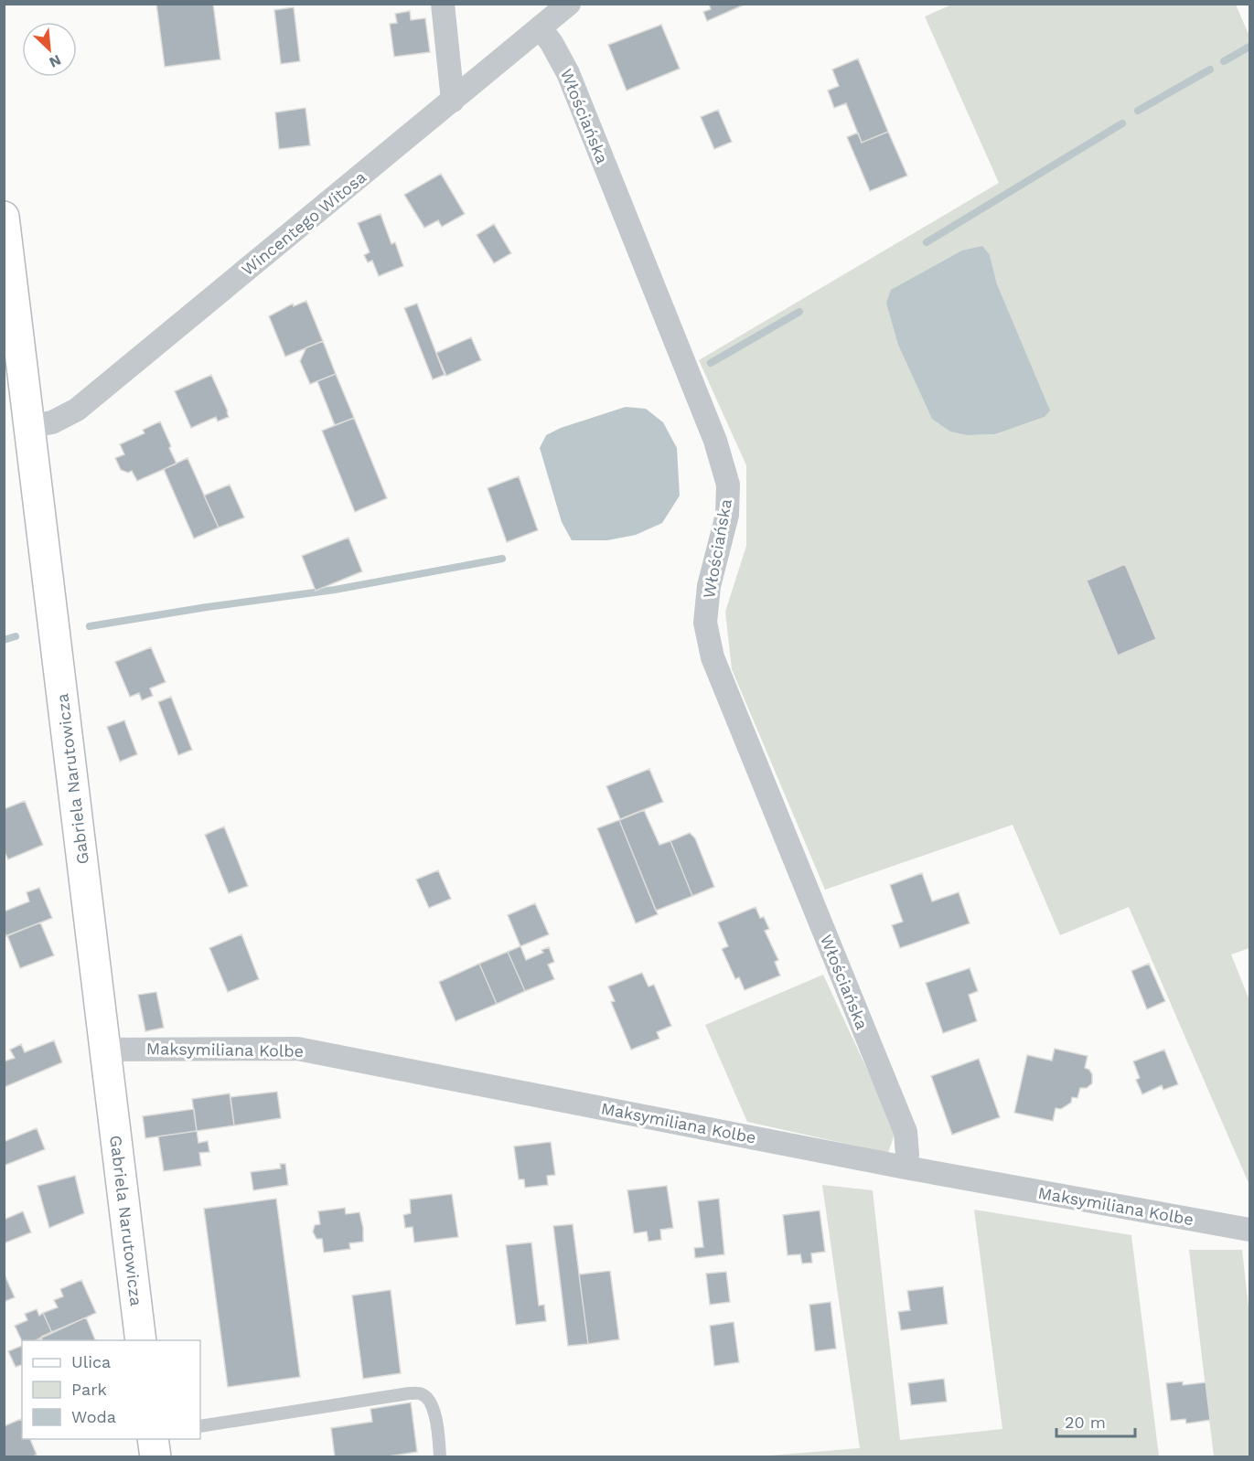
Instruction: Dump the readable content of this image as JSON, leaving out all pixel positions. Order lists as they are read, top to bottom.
{
  "streets": {
    "main road": ["Gabriela Narutowicza"],
    "street": ["Włościańska", "Wincentego Witosa", "Maksymiliana Kolbe"]
  },
  "crossings": [
    ["Włościańska", "Wincentego Witosa"],
    ["Włościańska", "Maksymiliana Kolbe"],
    ["Wincentego Witosa", "Gabriela Narutowicza"],
    ["Gabriela Narutowicza", "Maksymiliana Kolbe"]
  ],
  "legend": ["Ulica", "Park", "Woda"],
  "scale_bar": "20 m",
  "north": "bottom right"
}
